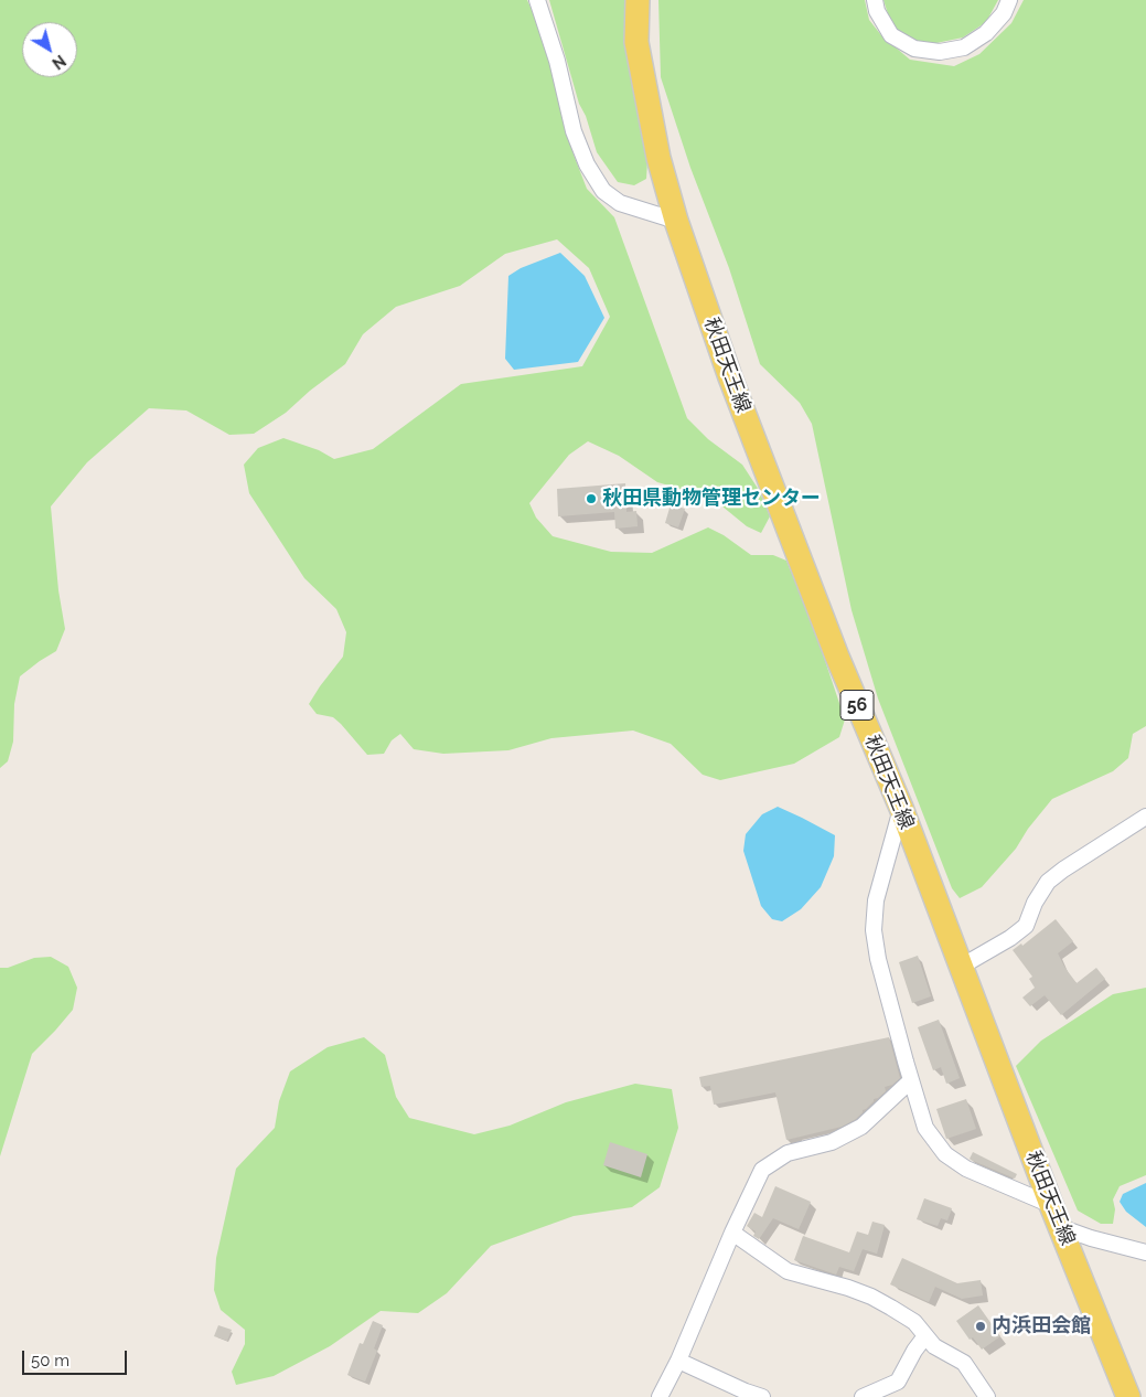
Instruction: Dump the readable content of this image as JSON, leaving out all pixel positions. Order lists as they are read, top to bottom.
{
  "streets": {
    "main road": ["秋田天王線", "56"]
  },
  "places": ["秋田県動物管理センター", "内浜田会館"],
  "scale_bar": "50 m",
  "north": "bottom right"
}
